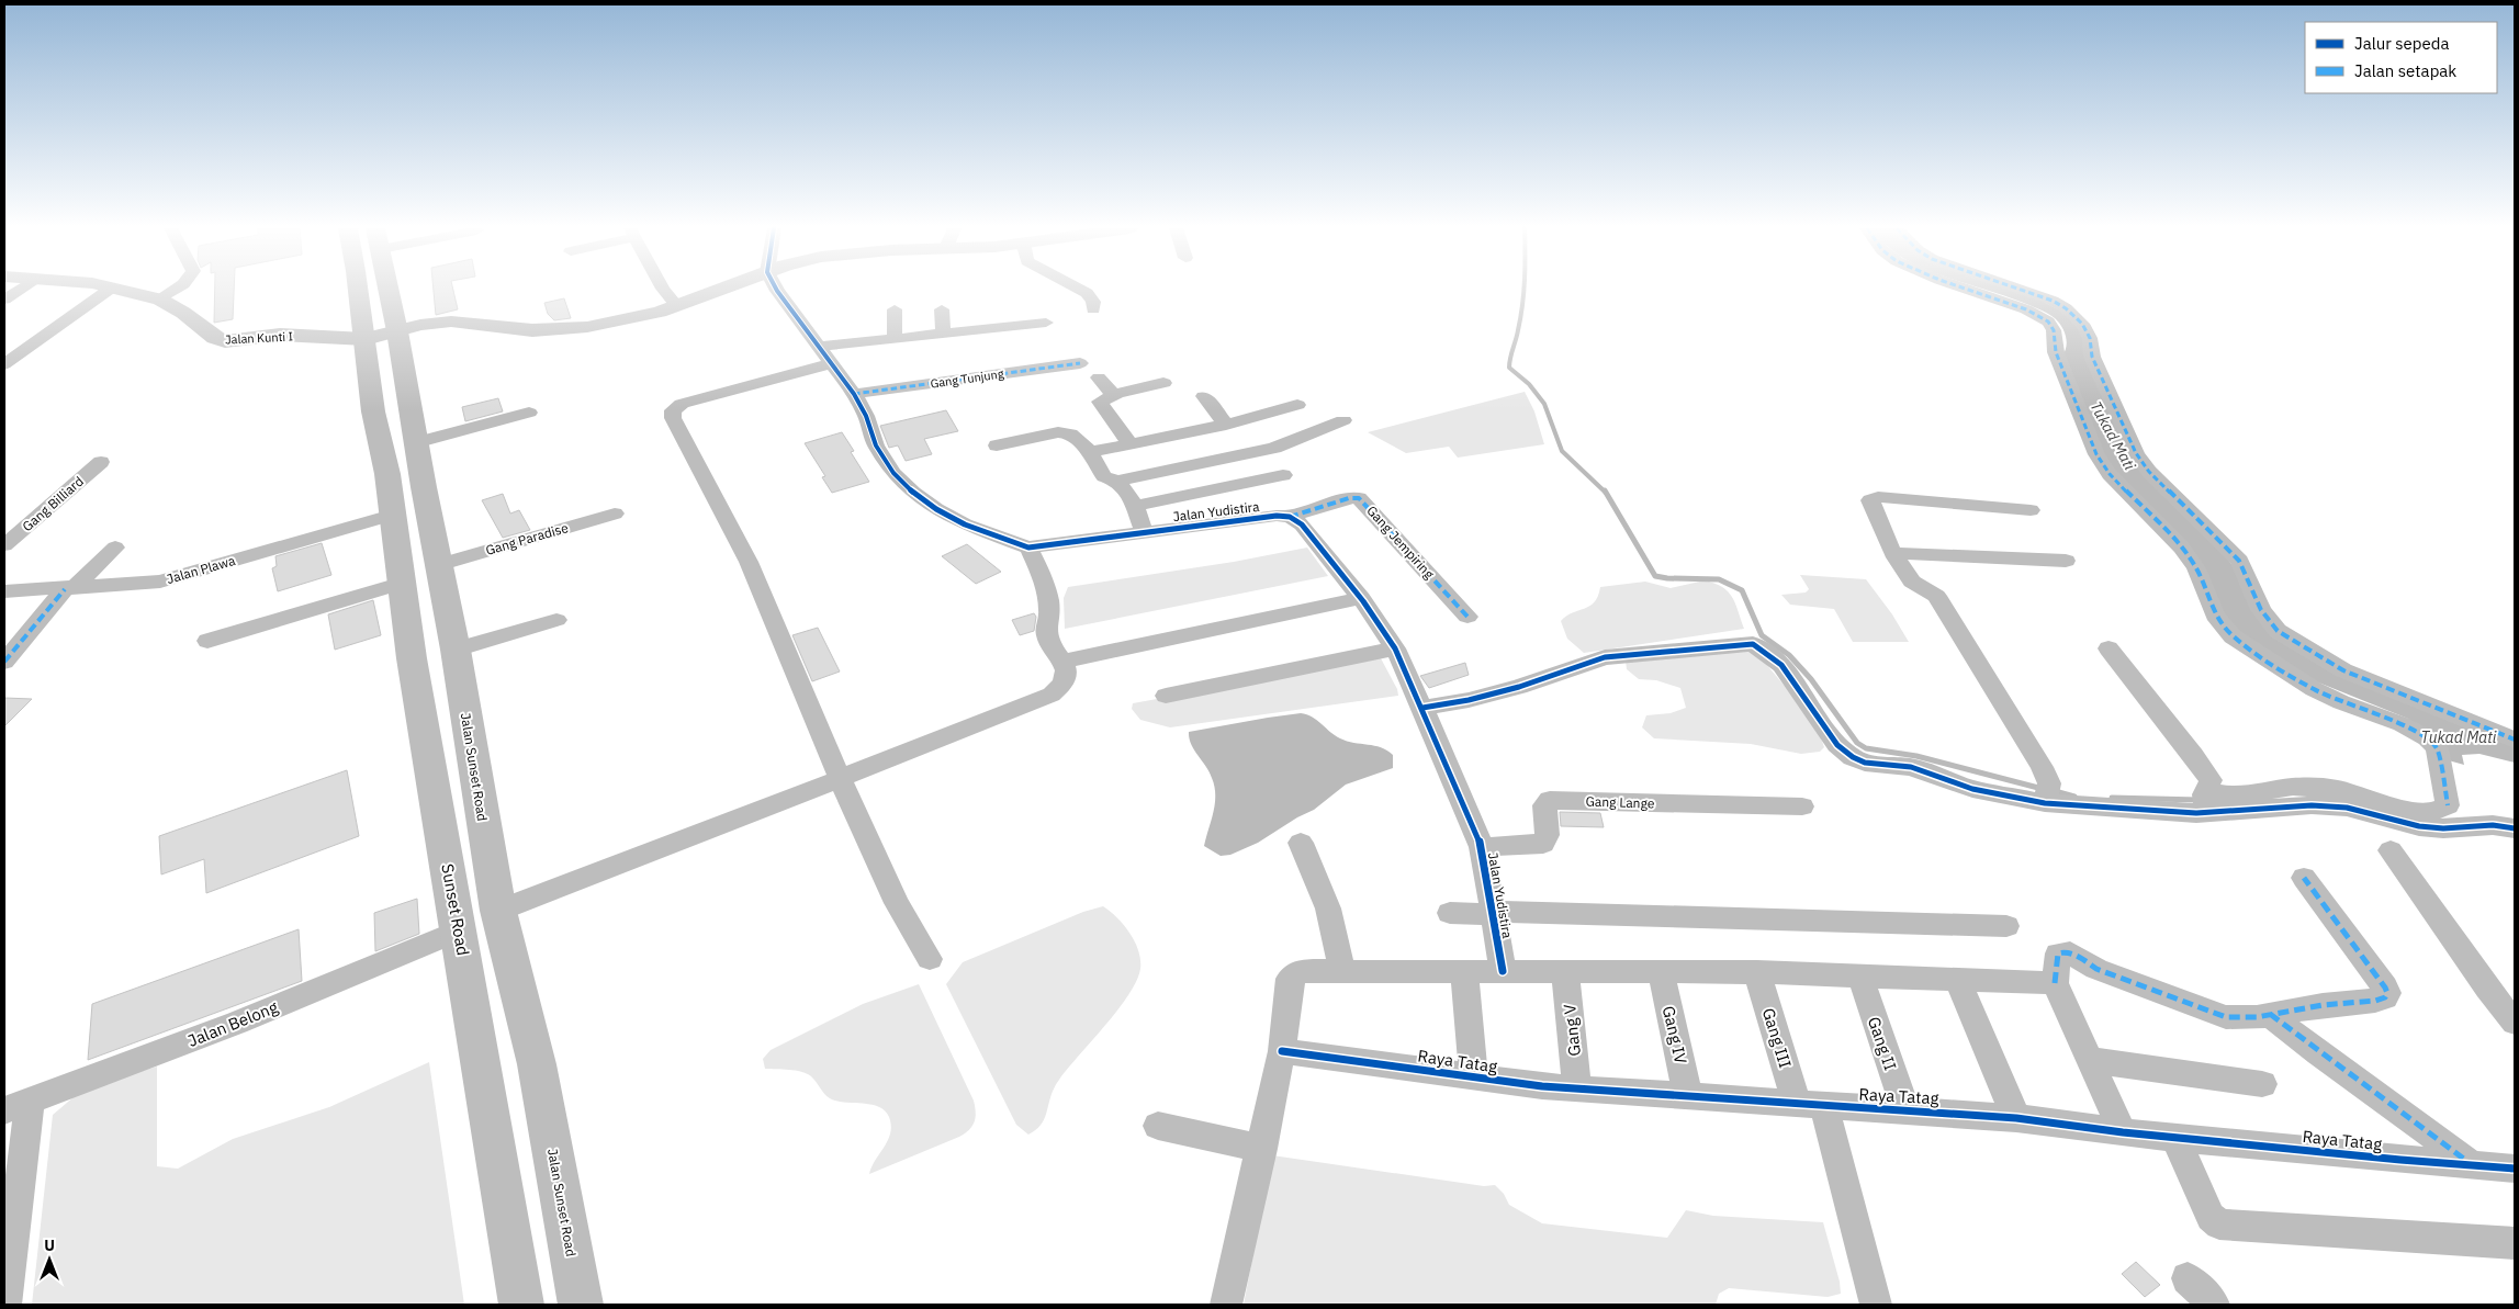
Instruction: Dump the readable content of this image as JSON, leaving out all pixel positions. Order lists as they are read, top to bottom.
{
  "streets": {
    "highway": ["Jalan Sunset Road", "Sunset Road"],
    "street": [
      "Jalan Kunti I",
      "Gang Tunjung",
      "Gang Billiard",
      "Jalan Yudistira",
      "Gang Paradise",
      "Gang Jempiring",
      "Jalan Plawa",
      "Gang Lange",
      "Jalan Belong",
      "Gang V",
      "Gang IV",
      "Gang III",
      "Gang II",
      "Raya Tatag"
    ]
  },
  "crossings": [
    ["Jalan Kunti I", "Jalan Sunset Road"],
    ["Gang Tunjung", "Jalan Yudistira"],
    ["Jalan Yudistira", "Gang Jempiring"],
    ["Jalan Yudistira", "Gang Lange"],
    ["Gang Paradise", "Jalan Sunset Road"],
    ["Jalan Plawa", "Sunset Road"],
    ["Sunset Road", "Jalan Belong"],
    ["Gang V", "Raya Tatag"],
    ["Gang IV", "Raya Tatag"],
    ["Gang III", "Raya Tatag"],
    ["Gang II", "Raya Tatag"]
  ],
  "water": ["Tukad Mati"],
  "legend": ["Jalur sepeda", "Jalan setapak"],
  "north": "top"
}
